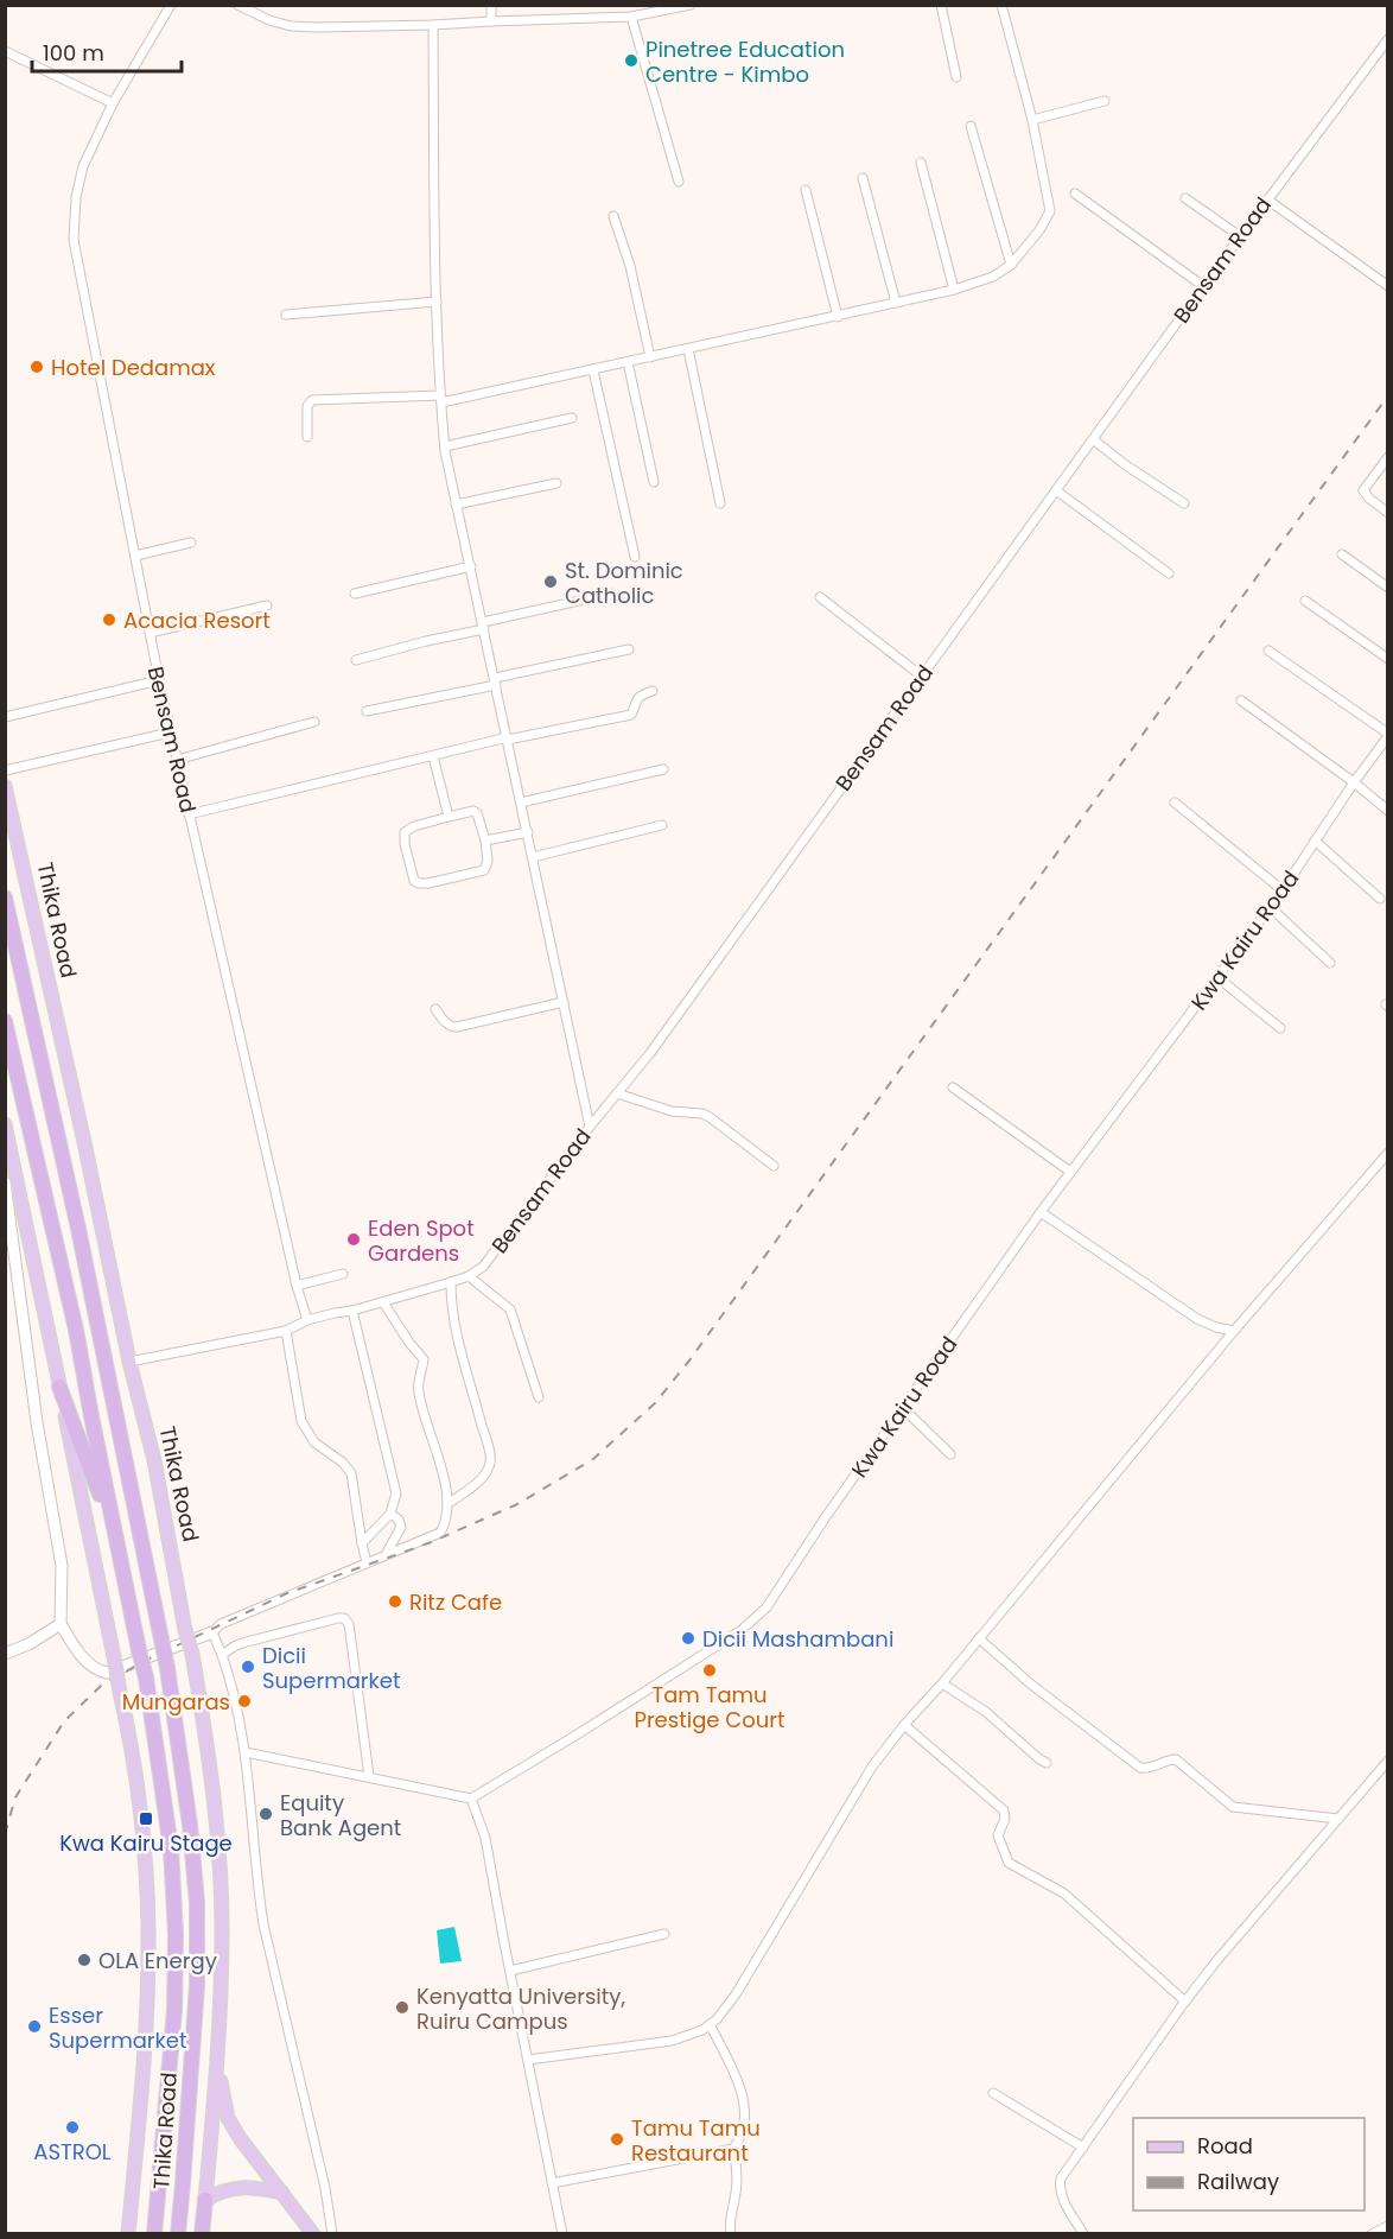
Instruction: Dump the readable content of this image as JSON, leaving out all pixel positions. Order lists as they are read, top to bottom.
{
  "streets": {
    "highway": ["Thika Road"],
    "street": ["Bensam Road", "Kwa Kairu Road"]
  },
  "places": {
    "other": [
      "Pinetree Education Centre - Kimbo",
      "Hotel Dedamax",
      "St. Dominic Catholic",
      "Acacia Resort",
      "Eden Spot Gardens",
      "Ritz Cafe",
      "Dicii Mashambani",
      "Dicii Supermarket",
      "Tam Tamu Prestige Court",
      "Mungaras",
      "Equity Bank Agent",
      "OLA Energy",
      "Kenyatta University, Ruiru Campus",
      "Esser Supermarket",
      "ASTROL",
      "Tamu Tamu Restaurant"
    ],
    "transit": ["Kwa Kairu Stage"]
  },
  "legend": ["Road", "Railway"],
  "scale_bar": "100 m"
}
